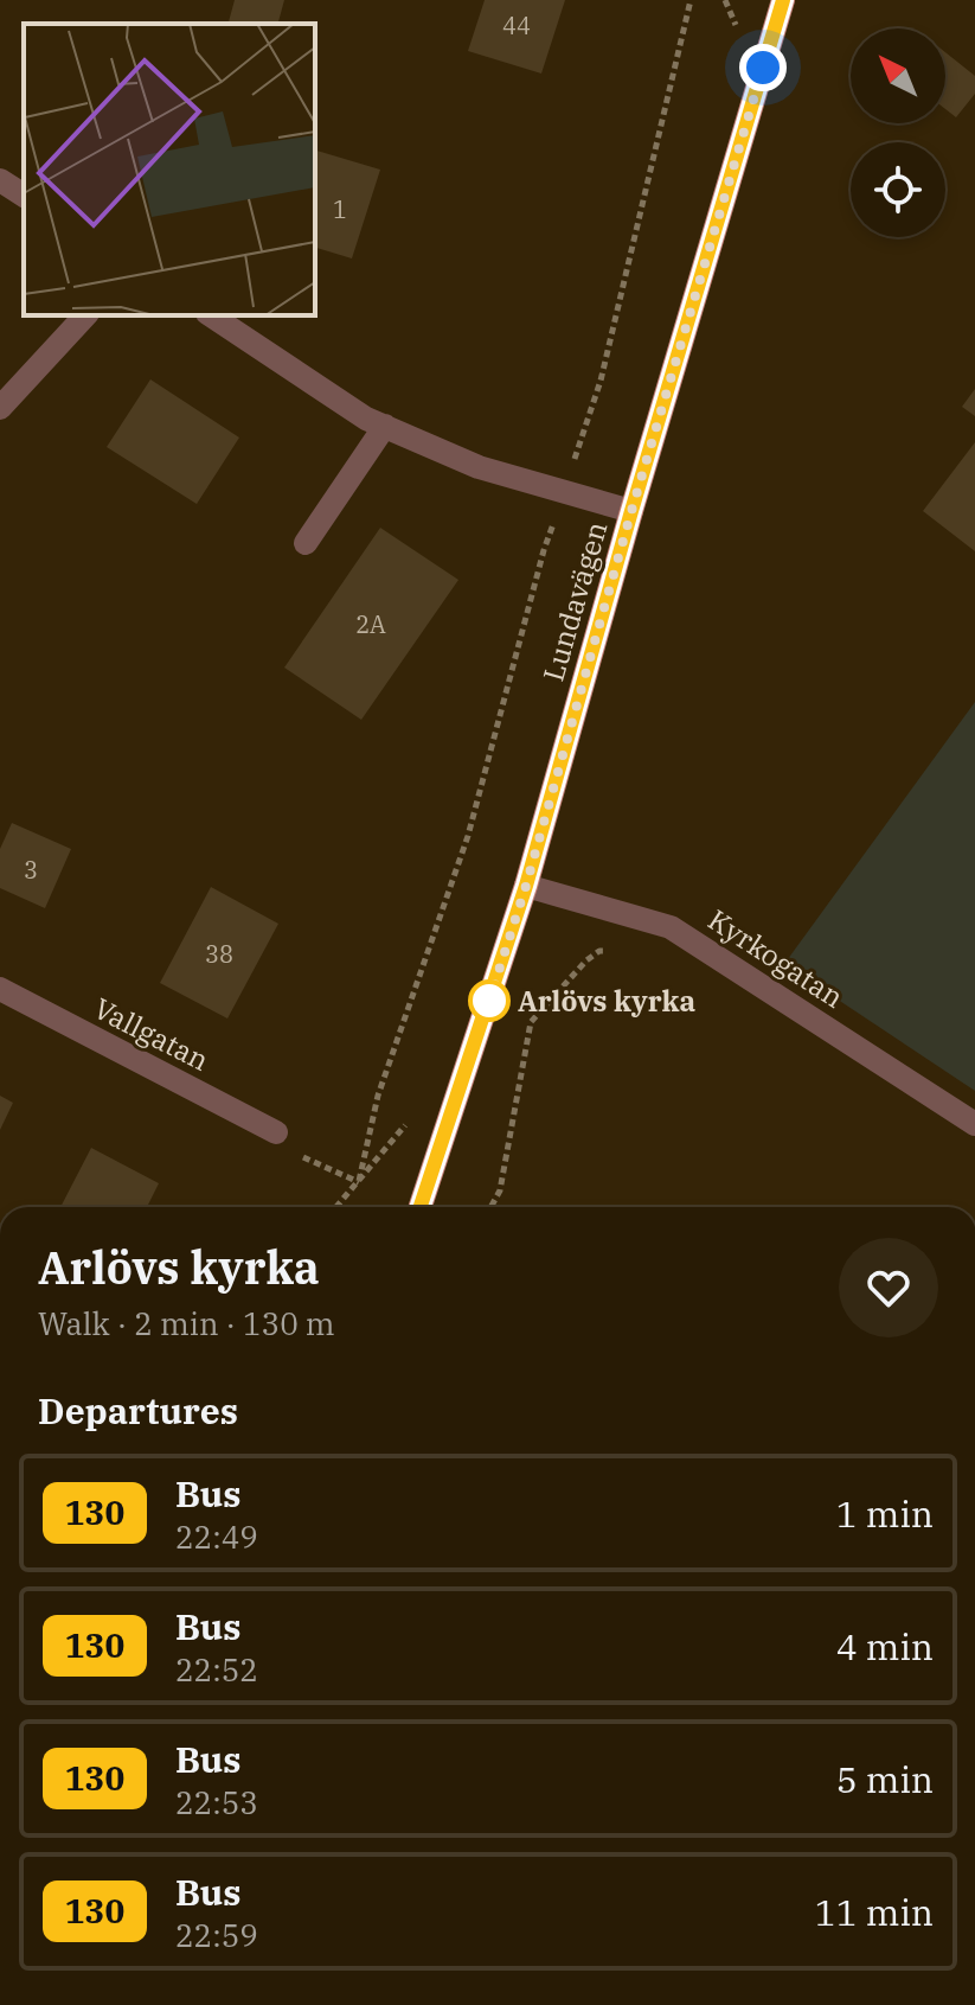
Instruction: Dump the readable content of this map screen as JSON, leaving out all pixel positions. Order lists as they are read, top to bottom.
{
  "streets": {
    "main road": ["Lundavägen"],
    "street": ["Kyrkogatan", "Vallgatan"]
  },
  "crossings": [
    ["Lundavägen", "Kyrkogatan"]
  ],
  "places": ["Arlövs kyrka"],
  "lines": ["bus line 130"],
  "house_numbers": [
    "44",
    "1",
    "2A",
    "3",
    "38"
  ],
  "north": "top left",
  "page": {
    "heading": [
      ["Arlövs kyrka", "Walk · 2 min · 130 m"],
      "Departures"
    ],
    "list": [
      {
        "mark": "130",
        "name": "Bus",
        "note": "22:49",
        "value": "1 min"
      },
      {
        "mark": "130",
        "name": "Bus",
        "note": "22:52",
        "value": "4 min"
      },
      {
        "mark": "130",
        "name": "Bus",
        "note": "22:53",
        "value": "5 min"
      },
      {
        "mark": "130",
        "name": "Bus",
        "note": "22:59",
        "value": "11 min"
      }
    ]
  }
}
